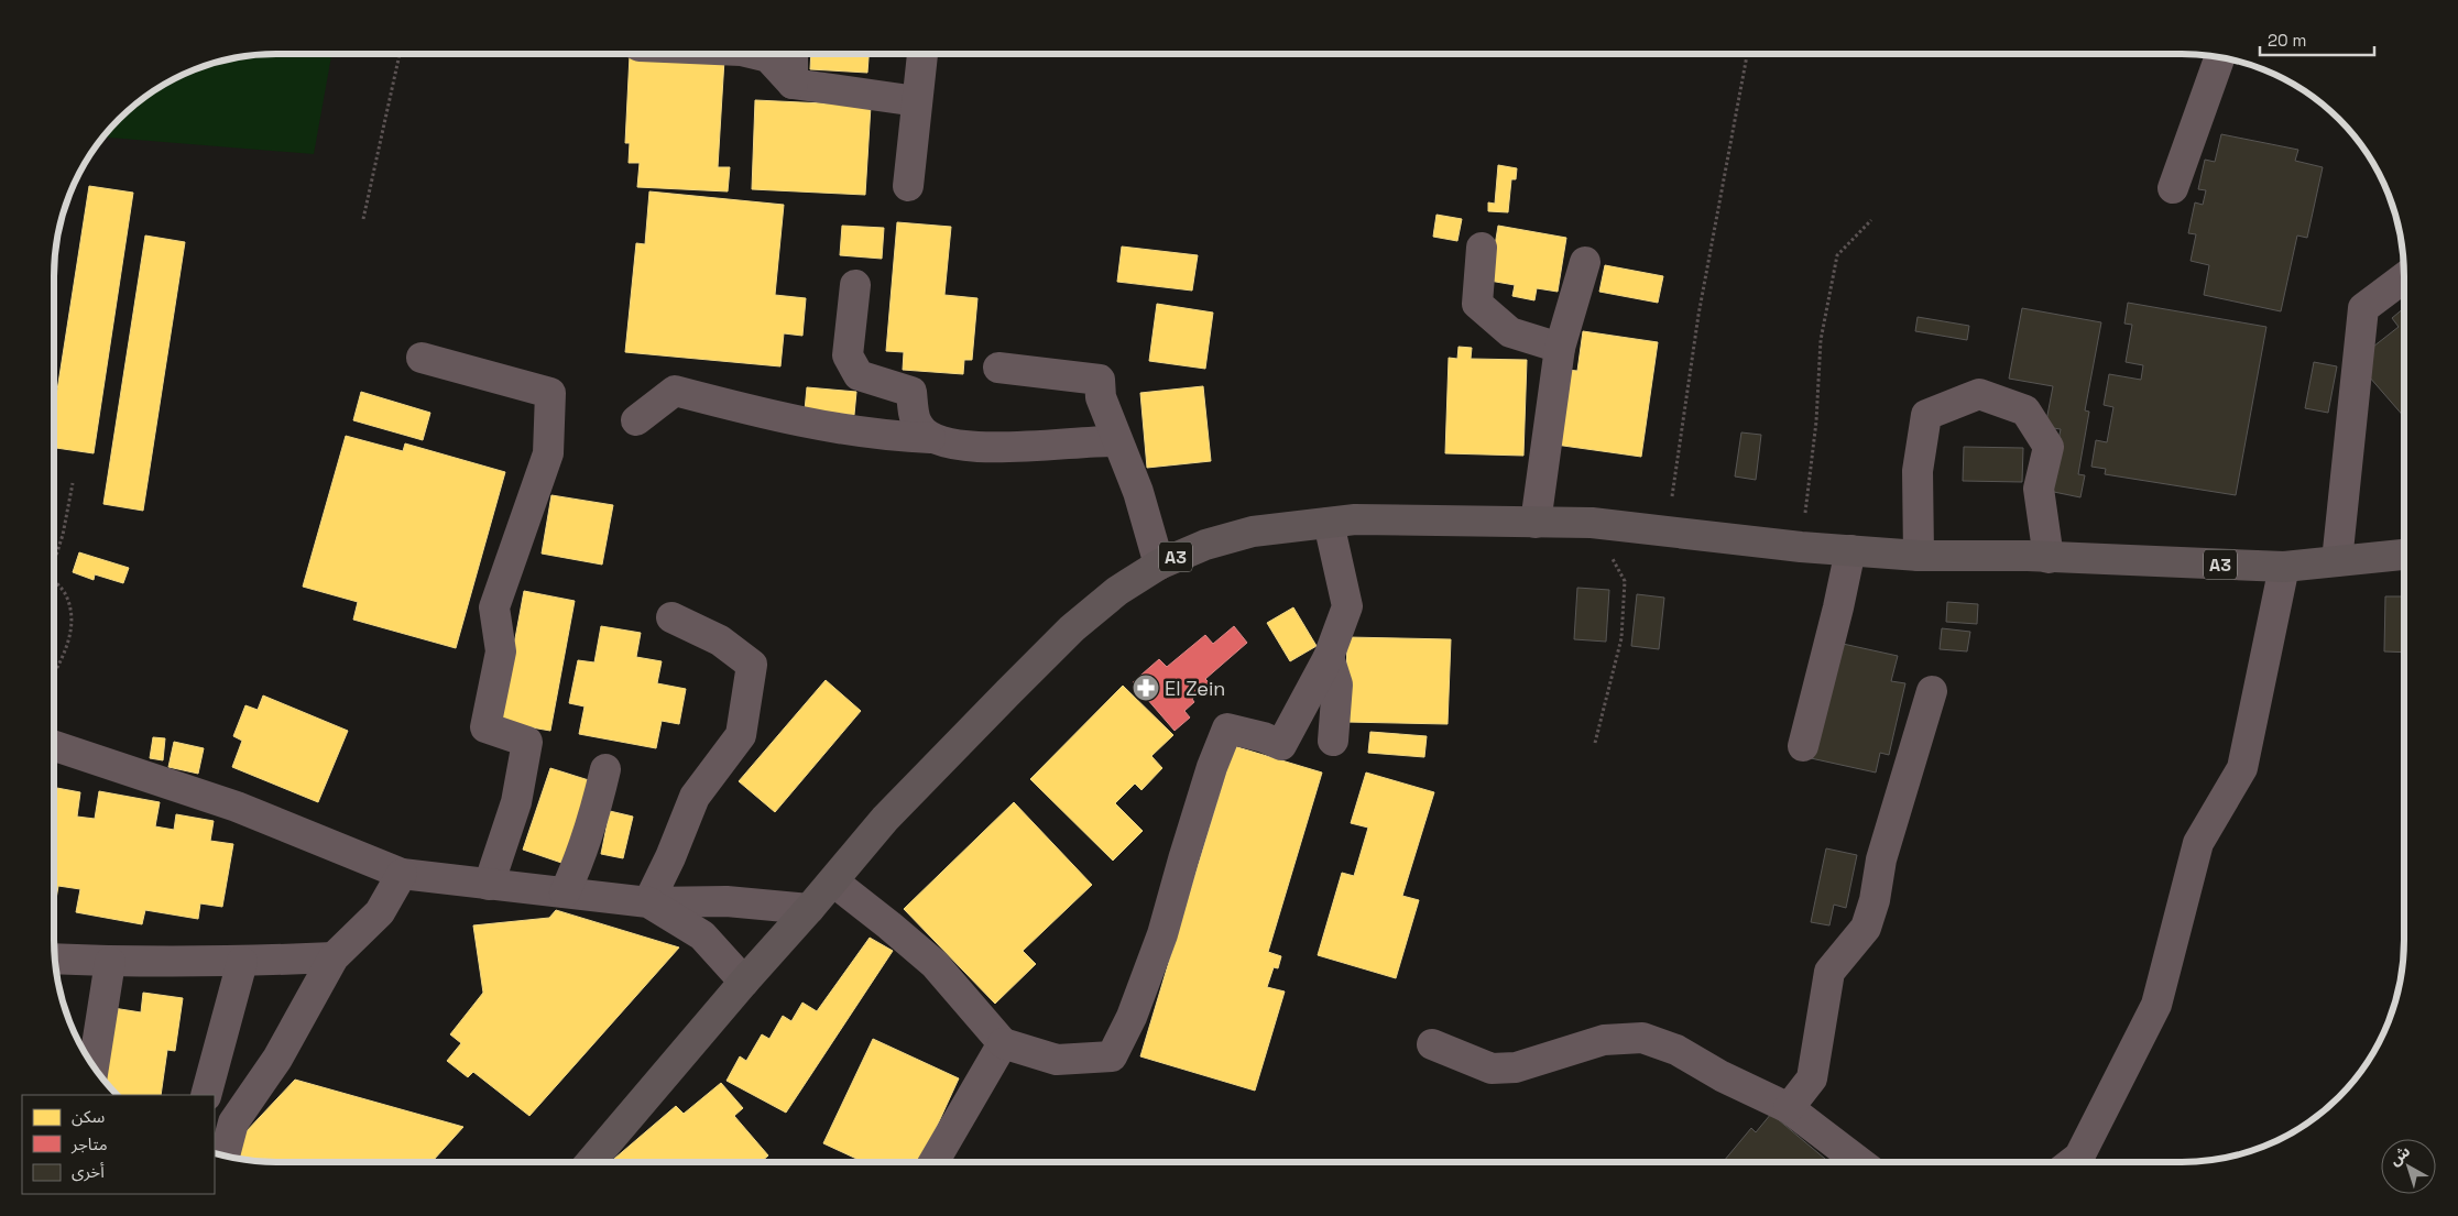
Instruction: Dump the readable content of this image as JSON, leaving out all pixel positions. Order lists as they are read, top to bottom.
{
  "streets": {
    "highway": ["A3"]
  },
  "places": {
    "pharmacy": ["El Zein"]
  },
  "legend": ["سكن", "متاجر", "أخرى"],
  "scale_bar": "20 m",
  "north": "top left"
}
